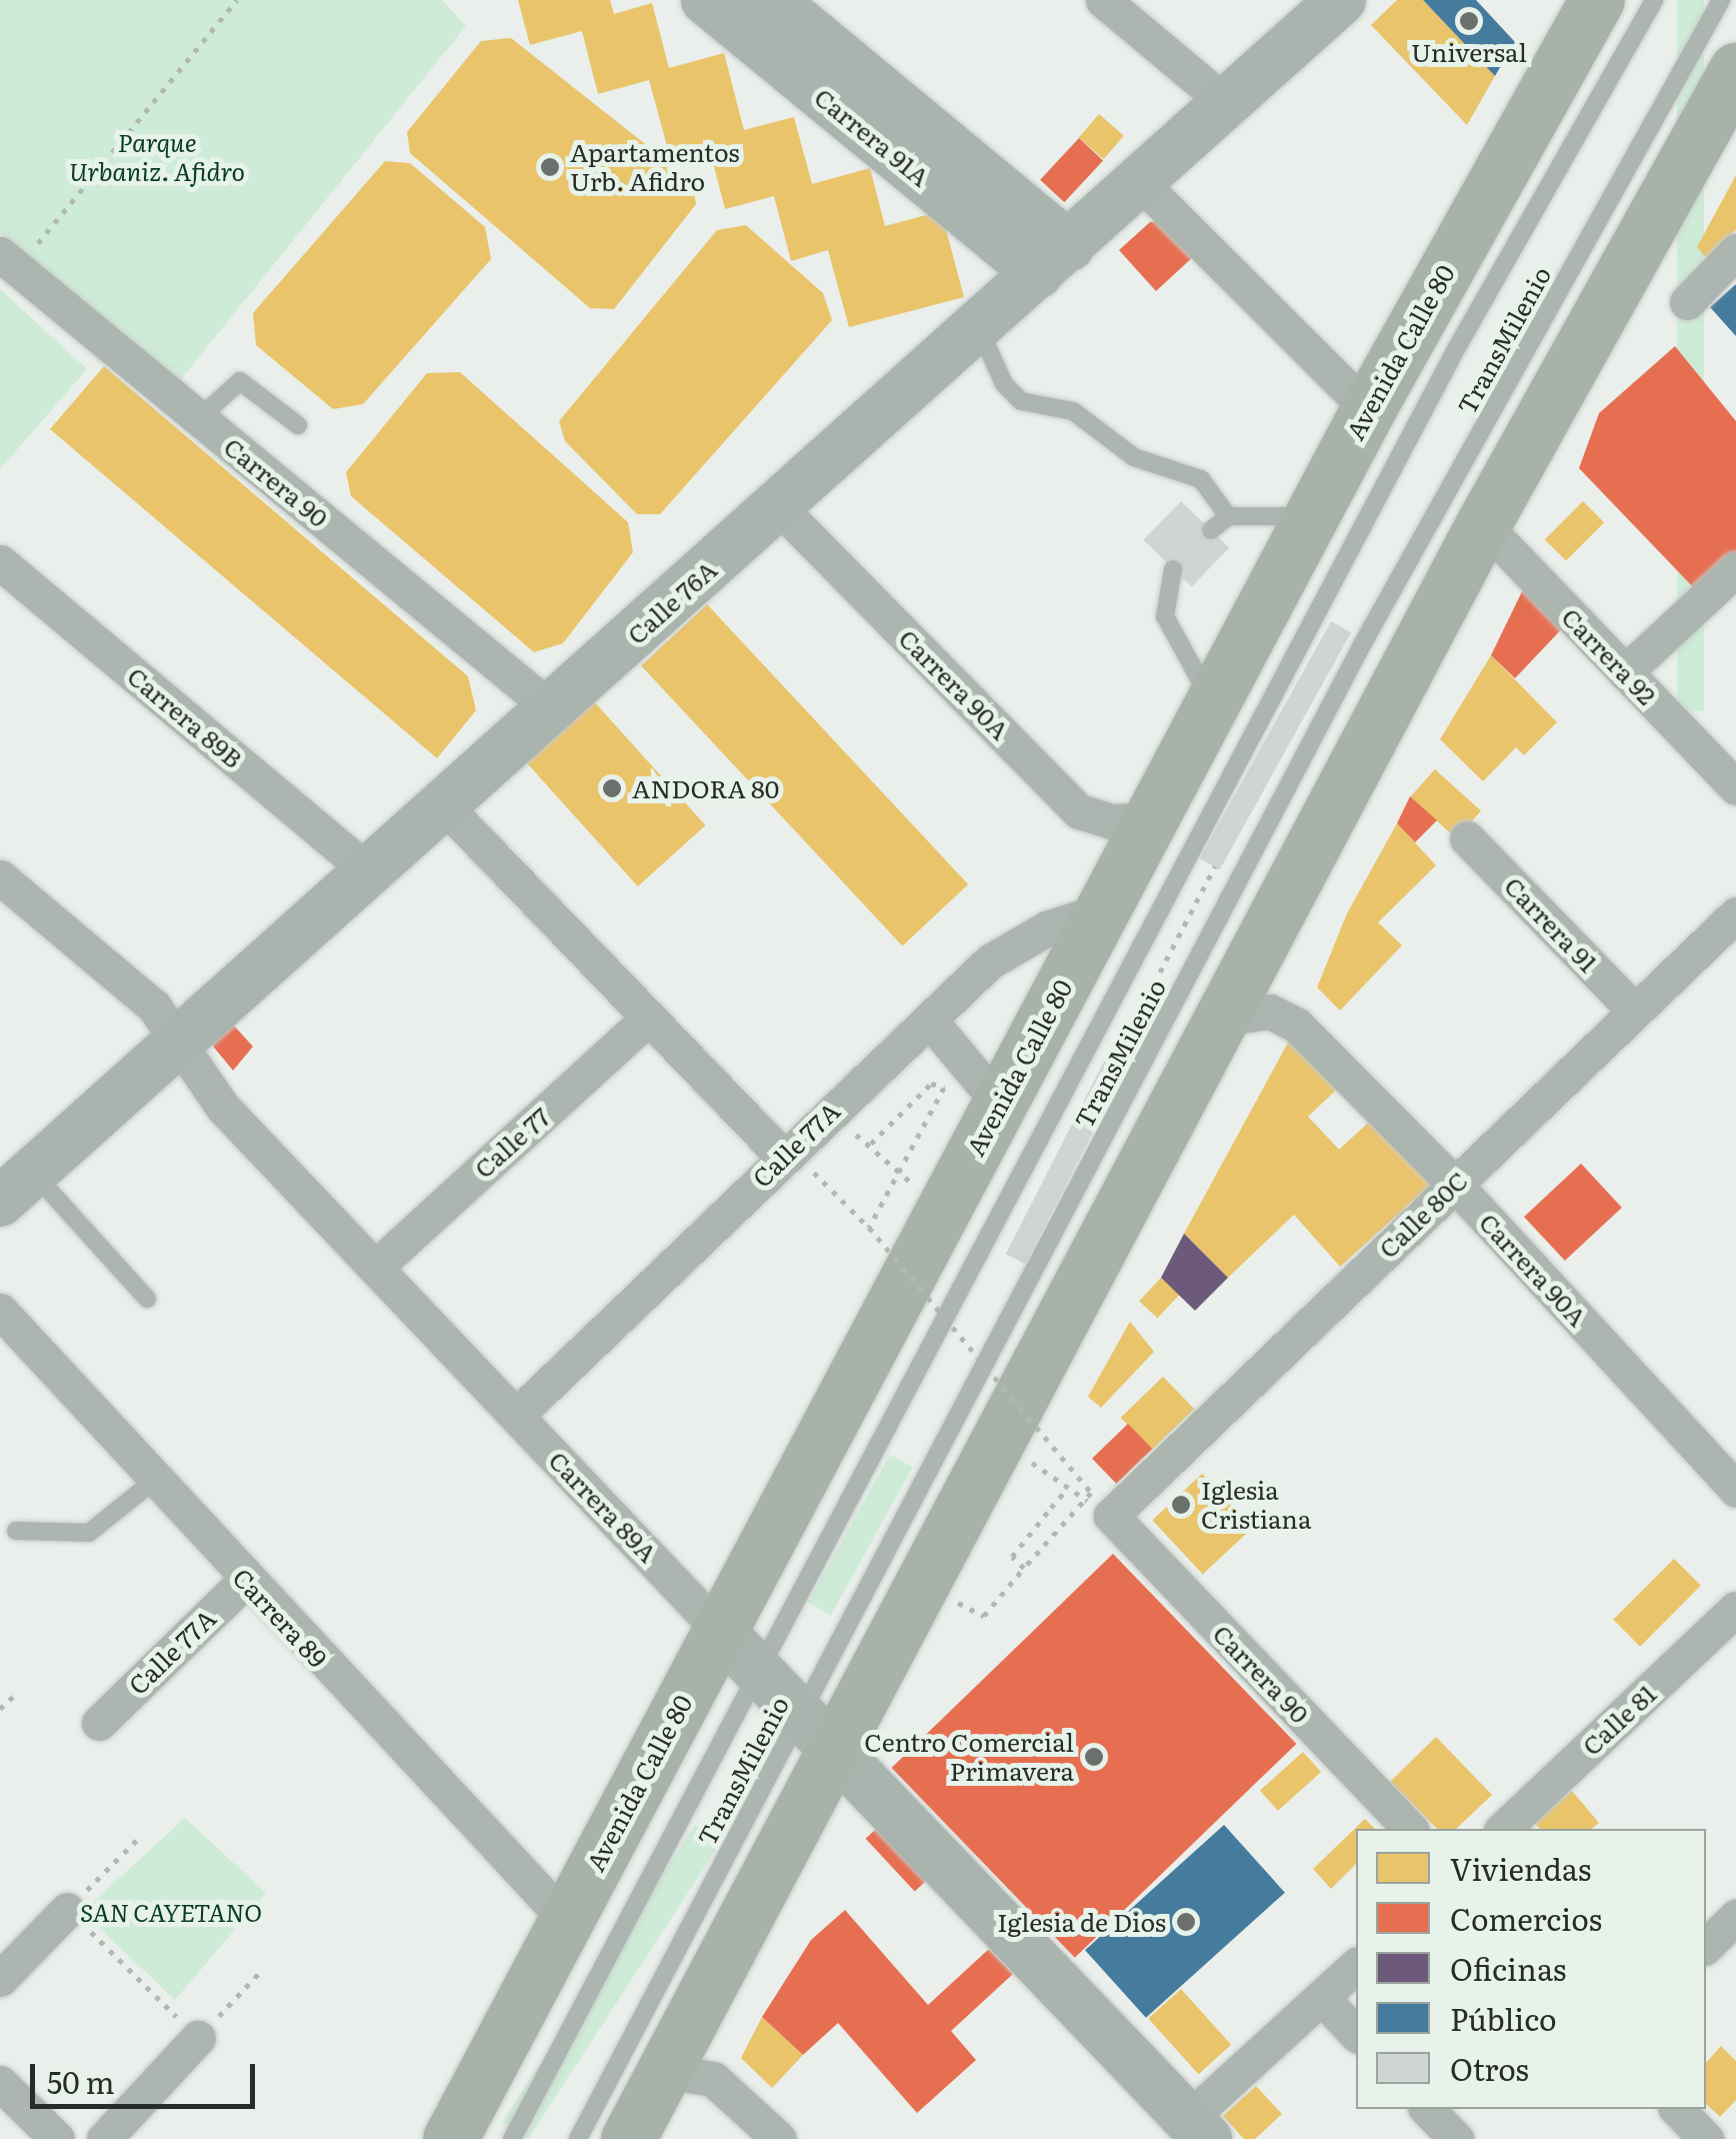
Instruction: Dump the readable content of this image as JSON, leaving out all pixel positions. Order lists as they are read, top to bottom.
{
  "streets": {
    "highway": ["Avenida Calle 80"],
    "street": [
      "Carrera 91A",
      "Carrera 90",
      "Calle 76A",
      "Carrera 92",
      "Carrera 90A",
      "Carrera 89B",
      "Carrera 91",
      "Calle 77",
      "Calle 77A",
      "Calle 80C",
      "Carrera 89A",
      "Carrera 89",
      "Calle 81"
    ],
    "lane": ["TransMilenio"]
  },
  "crossings": [
    ["Carrera 91A", "Calle 76A"],
    ["TransMilenio", "Carrera 89A"],
    ["Avenida Calle 80", "Carrera 90A"],
    ["Avenida Calle 80", "Calle 77A"],
    ["Avenida Calle 80", "Carrera 89A"],
    ["Avenida Calle 80", "Carrera 89"],
    ["Carrera 90", "Calle 76A"],
    ["Carrera 90", "Calle 80C"],
    ["Calle 76A", "Carrera 90A"],
    ["Calle 76A", "Carrera 89B"],
    ["Calle 76A", "Carrera 89A"],
    ["Carrera 90A", "Calle 80C"],
    ["Carrera 91", "Calle 80C"],
    ["Calle 77", "Carrera 89A"],
    ["Calle 77A", "Carrera 89A"],
    ["Calle 77A", "Carrera 89"]
  ],
  "parks": ["Parque Urbaniz. Afidro", "SAN CAYETANO"],
  "places": [
    "Universal",
    "Apartamentos Urb. Afidro",
    "ANDORA 80",
    "Iglesia Cristiana",
    "Centro Comercial Primavera",
    "Iglesia de Dios"
  ],
  "legend": [
    "Viviendas",
    "Comercios",
    "Oficinas",
    "Público",
    "Otros"
  ],
  "scale_bar": "50 m"
}
